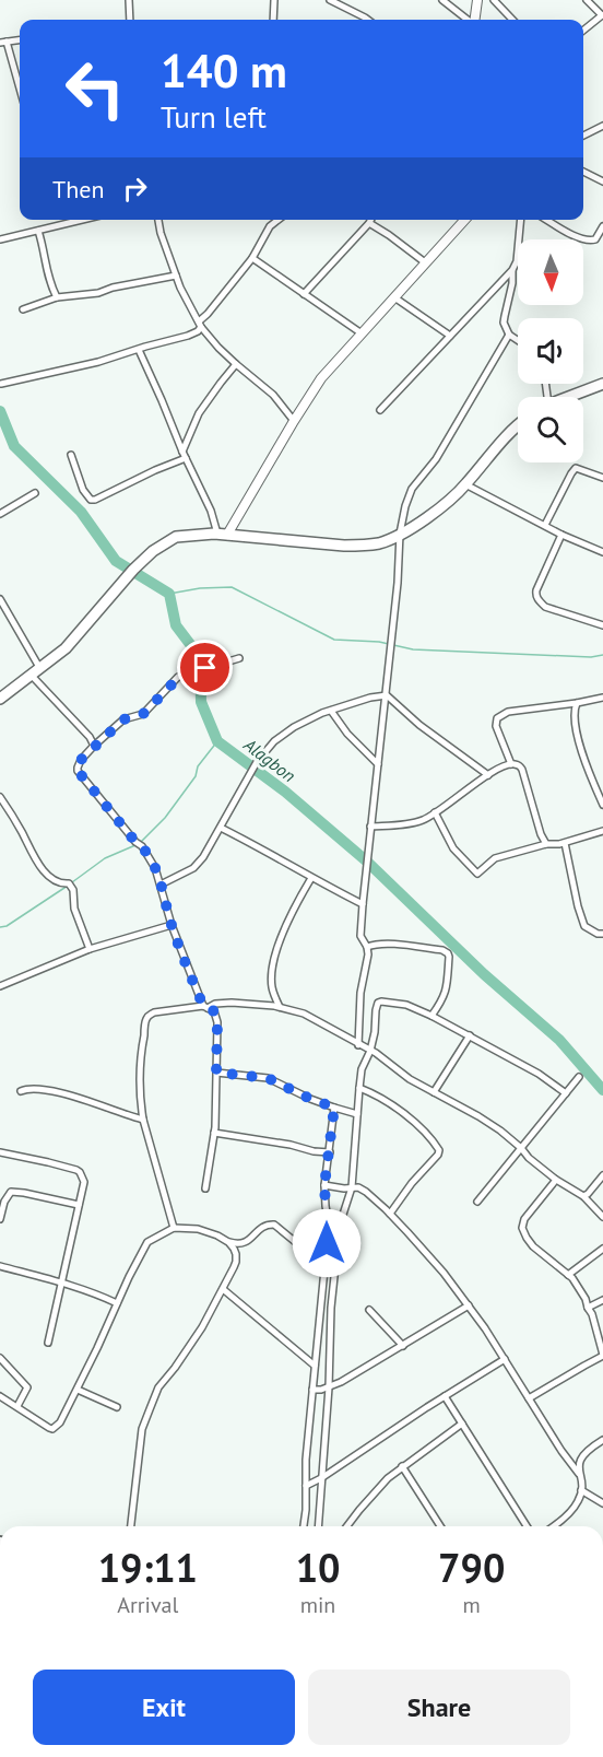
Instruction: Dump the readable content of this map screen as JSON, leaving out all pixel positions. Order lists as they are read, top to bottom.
{
  "water": ["Alagbon"],
  "north": "bottom",
  "page": {
    "turn": ["140 m", "Turn left"],
    "then": "Then",
    "eta": [
      "19:11",
      "Arrival",
      "10",
      "min",
      "790",
      "m"
    ],
    "buttons": ["Exit", "Share"]
  }
}
